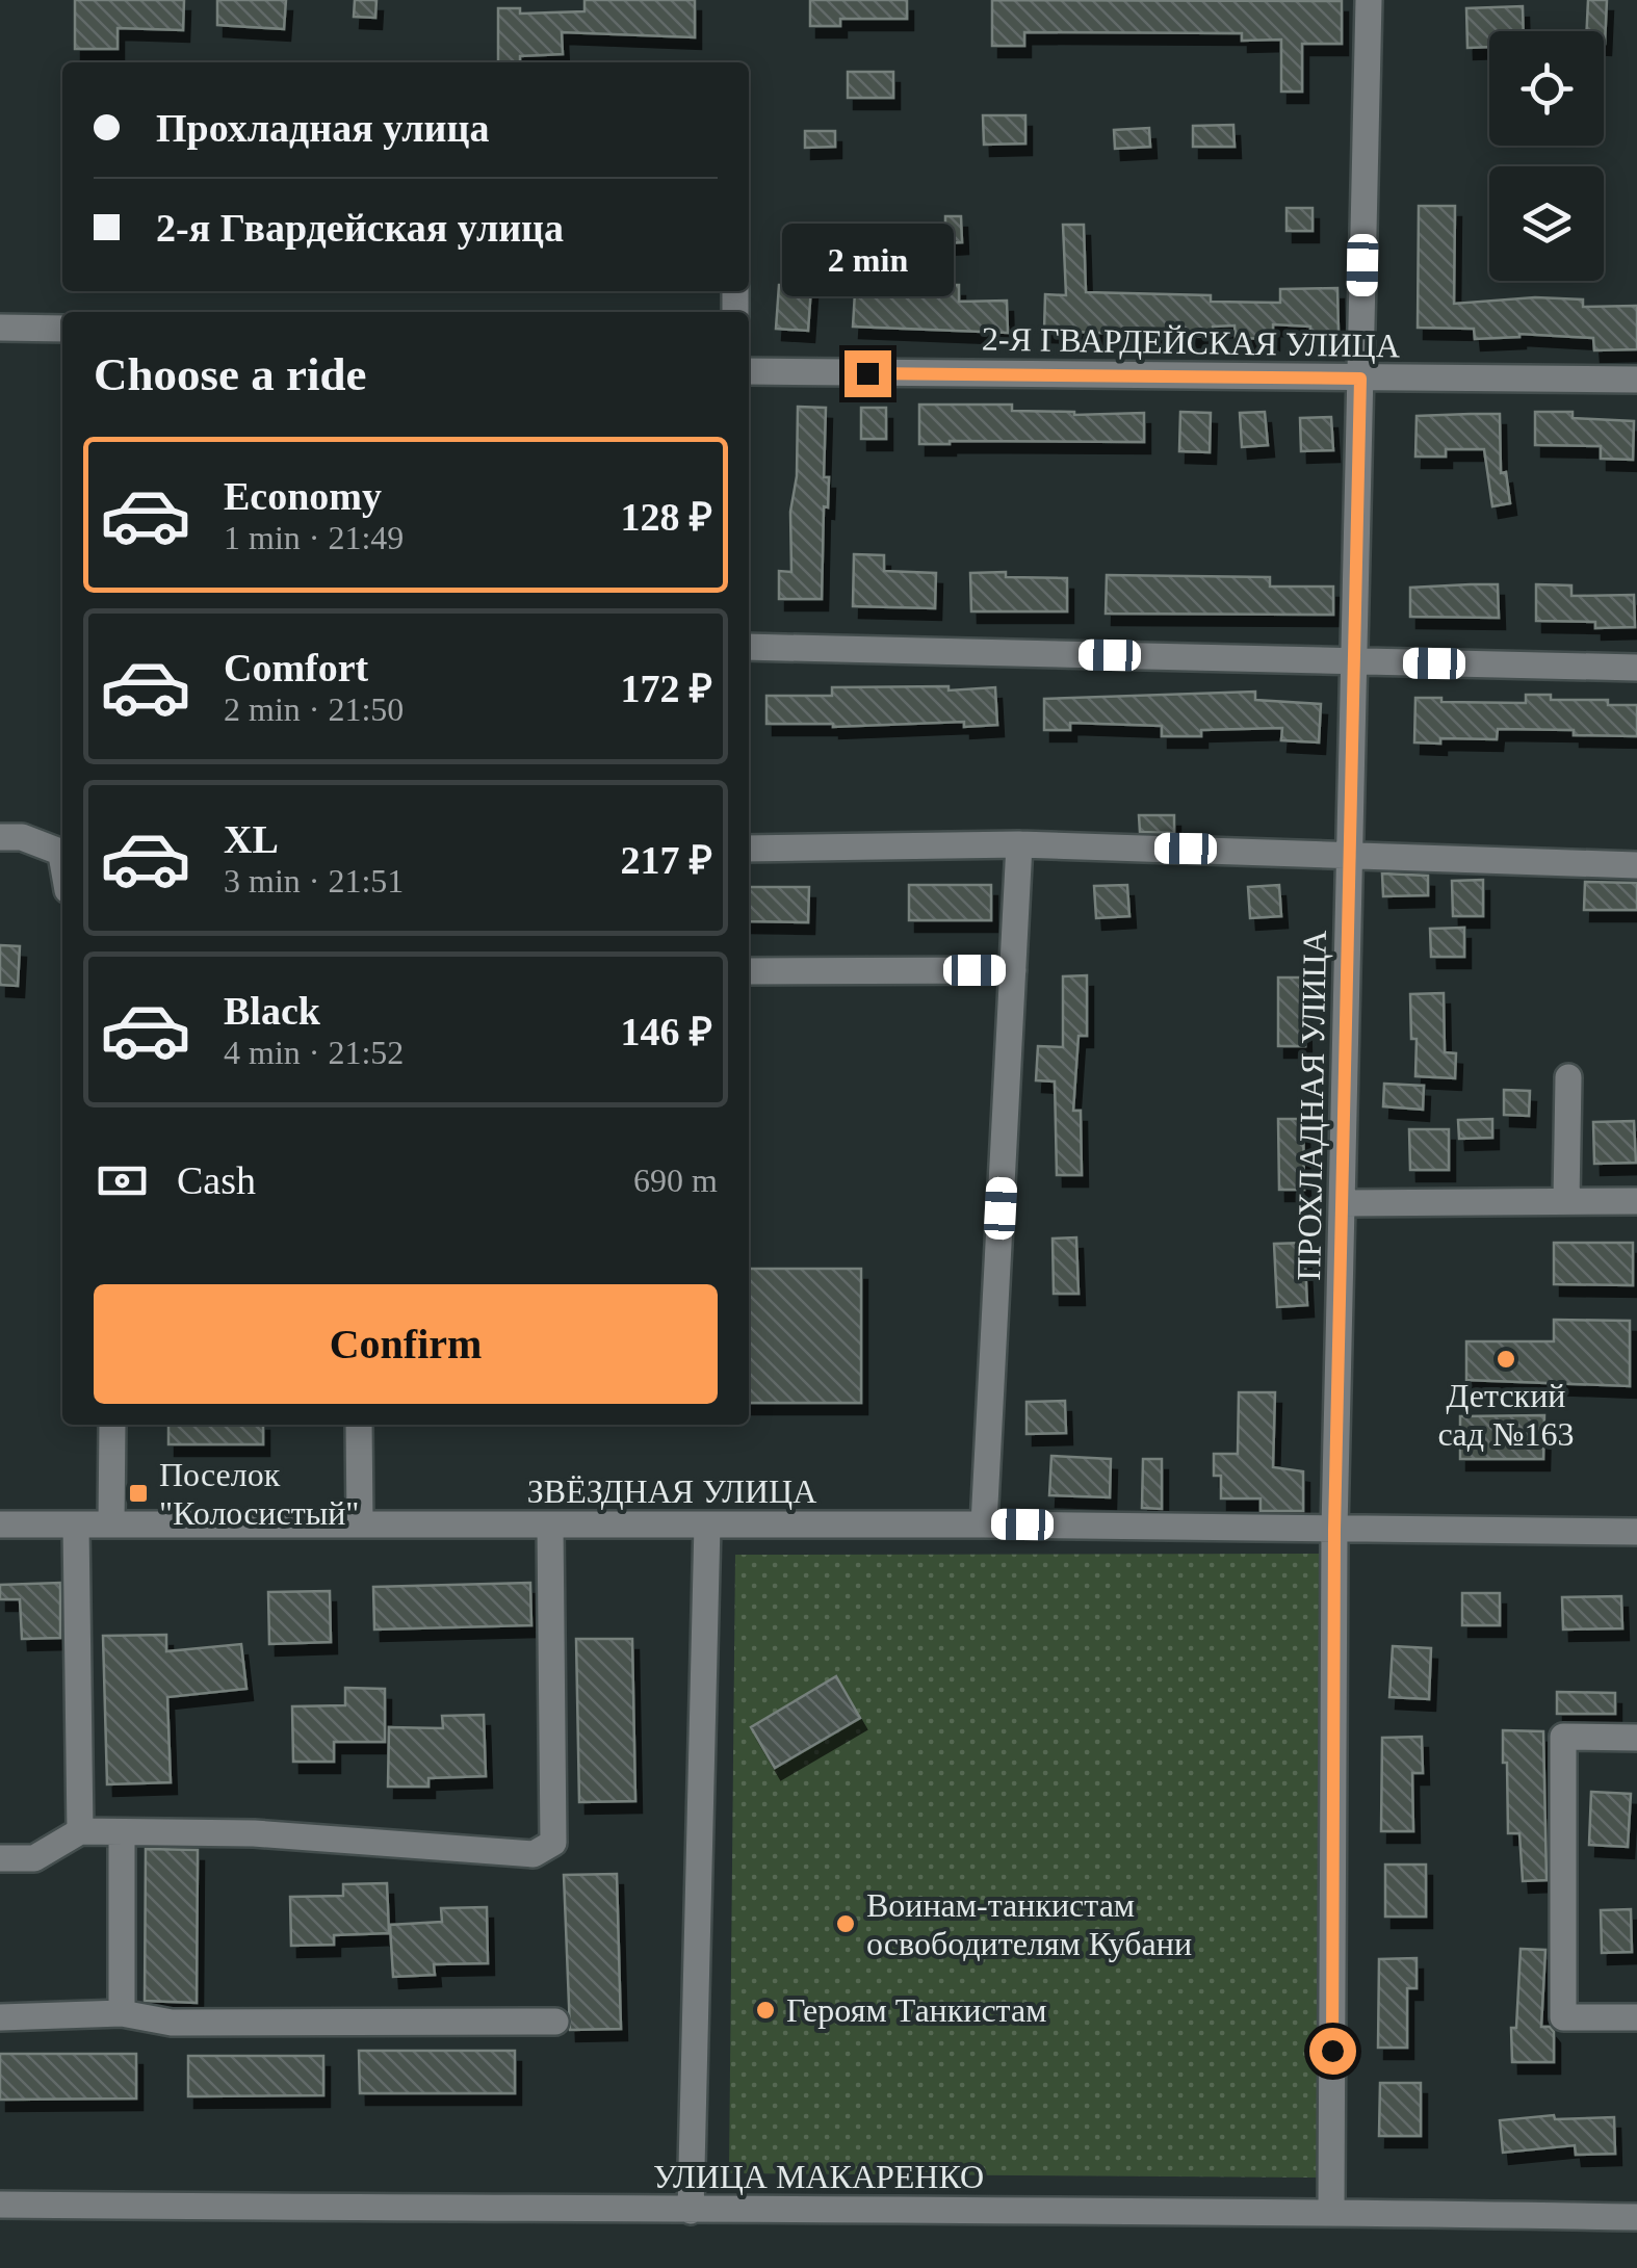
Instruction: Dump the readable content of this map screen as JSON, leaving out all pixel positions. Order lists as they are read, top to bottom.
{
  "streets": {
    "street": [
      "2-Я ГВАРДЕЙСКАЯ УЛИЦА",
      "ПРОХЛАДНАЯ УЛИЦА",
      "ЗВЁЗДНАЯ УЛИЦА",
      "УЛИЦА МАКАРЕНКО"
    ]
  },
  "crossings": [
    ["2-Я ГВАРДЕЙСКАЯ УЛИЦА", "ПРОХЛАДНАЯ УЛИЦА"],
    ["ПРОХЛАДНАЯ УЛИЦА", "ЗВЁЗДНАЯ УЛИЦА"],
    ["ПРОХЛАДНАЯ УЛИЦА", "УЛИЦА МАКАРЕНКО"]
  ],
  "places": {
    "other": ["Детский cад №163", "Воинам-танкистам освободителям Кубани", "Героям Танкистам"],
    "transit": ["Поселок \"Колосистый\""]
  },
  "page": {
    "banner": ["Прохладная улица", "2-я Гвардейская улица"],
    "bubble": "2 min",
    "heading": "Choose a ride",
    "list": [
      {
        "name": "Economy",
        "note": "1 min · 21:49",
        "value": "128 ₽"
      },
      {
        "name": "Comfort",
        "note": "2 min · 21:50",
        "value": "172 ₽"
      },
      {
        "name": "XL",
        "note": "3 min · 21:51",
        "value": "217 ₽"
      },
      {
        "name": "Black",
        "note": "4 min · 21:52",
        "value": "146 ₽"
      }
    ],
    "pay": ["Cash", "690 m"],
    "buttons": "Confirm"
  }
}
